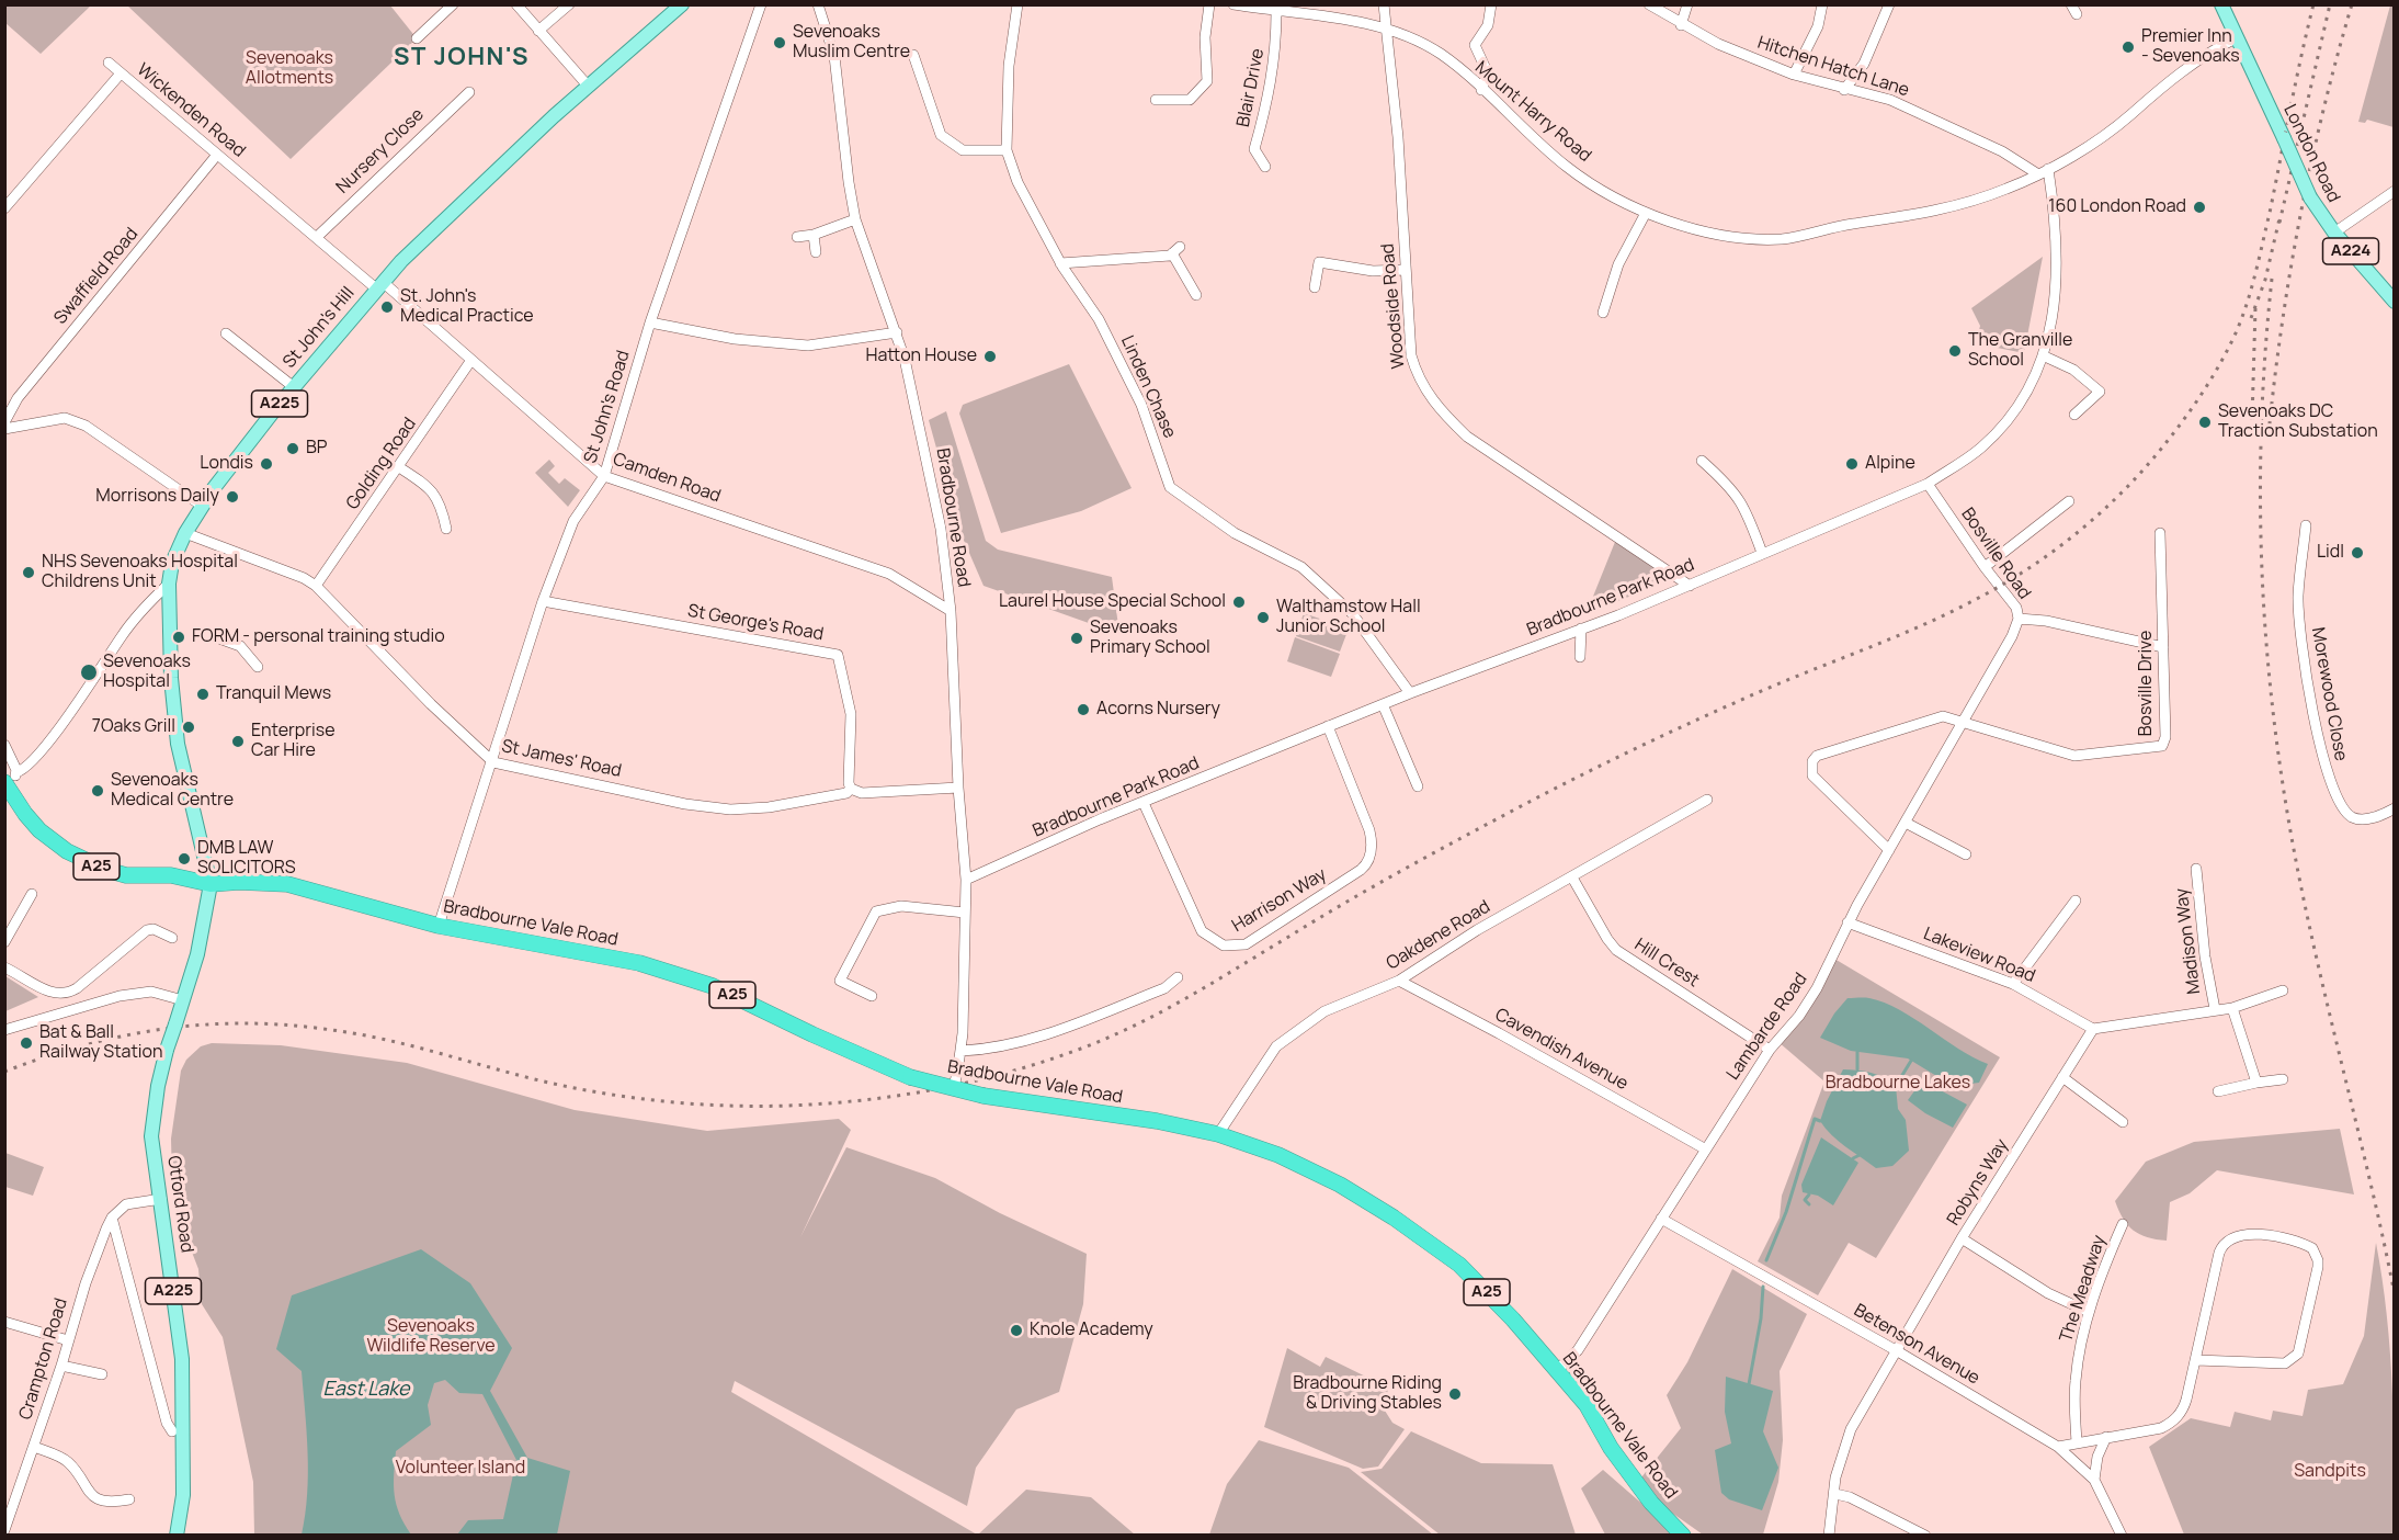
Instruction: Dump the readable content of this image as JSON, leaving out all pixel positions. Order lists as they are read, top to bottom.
{
  "streets": {
    "highway": ["A25", "Bradbourne Vale Road"],
    "main road": [
      "London Road",
      "A224",
      "St John's Hill",
      "A225",
      "Otford Road"
    ],
    "street": [
      "Hitchen Hatch Lane",
      "Blair Drive",
      "Wickenden Road",
      "Mount Harry Road",
      "Nursery Close",
      "Swaffield Road",
      "Woodside Road",
      "Linden Chase",
      "St John's Road",
      "Golding Road",
      "Camden Road",
      "Bradbourne Road",
      "Bosville Road",
      "Bradbourne Park Road",
      "St George's Road",
      "Bosville Drive",
      "Morewood Close",
      "St James' Road",
      "Harrison Way",
      "Oakdene Road",
      "Madison Way",
      "Lakeview Road",
      "Hill Crest",
      "Lambarde Road",
      "Cavendish Avenue",
      "Robyns Way",
      "The Meadway",
      "Betenson Avenue",
      "Crampton Road"
    ]
  },
  "crossings": [
    ["Hitchen Hatch Lane", "Mount Harry Road"],
    ["Hitchen Hatch Lane", "Bradbourne Park Road"],
    ["Blair Drive", "Mount Harry Road"],
    ["Wickenden Road", "Nursery Close"],
    ["Wickenden Road", "Swaffield Road"],
    ["Wickenden Road", "St John's Hill"],
    ["Wickenden Road", "Camden Road"],
    ["Mount Harry Road", "Woodside Road"],
    ["Mount Harry Road", "Bradbourne Park Road"],
    ["Woodside Road", "Bradbourne Park Road"],
    ["St John's Hill", "Camden Road"],
    ["St John's Hill", "St James' Road"],
    ["St John's Hill", "A25"],
    ["St John's Hill", "Bradbourne Vale Road"],
    ["St John's Hill", "Otford Road"],
    ["Linden Chase", "Bradbourne Park Road"],
    ["St John's Road", "Camden Road"],
    ["St John's Road", "St George's Road"],
    ["St John's Road", "St James' Road"],
    ["St John's Road", "Bradbourne Vale Road"],
    ["Golding Road", "Camden Road"],
    ["Golding Road", "St James' Road"],
    ["Camden Road", "Bradbourne Road"],
    ["Bradbourne Road", "Bradbourne Park Road"],
    ["Bradbourne Road", "Bradbourne Vale Road"],
    ["Bosville Road", "Bradbourne Park Road"],
    ["Bosville Road", "Bosville Drive"],
    ["Bosville Road", "Lambarde Road"],
    ["Bradbourne Park Road", "Harrison Way"],
    ["St George's Road", "St James' Road"],
    ["Bosville Drive", "Lambarde Road"],
    ["A25", "Bradbourne Vale Road"],
    ["A25", "Otford Road"],
    ["Bradbourne Vale Road", "Oakdene Road"],
    ["Bradbourne Vale Road", "Lambarde Road"],
    ["Bradbourne Vale Road", "Otford Road"],
    ["Oakdene Road", "Hill Crest"],
    ["Oakdene Road", "Cavendish Avenue"],
    ["Lakeview Road", "Lambarde Road"],
    ["Lakeview Road", "Robyns Way"],
    ["Hill Crest", "Lambarde Road"],
    ["Lambarde Road", "Cavendish Avenue"],
    ["Lambarde Road", "Betenson Avenue"],
    ["Robyns Way", "Betenson Avenue"],
    ["Otford Road", "Crampton Road"]
  ],
  "districts": ["ST JOHN'S"],
  "water": ["East Lake"],
  "parks": [
    "Sevenoaks Allotments",
    "Bradbourne Lakes",
    "Sevenoaks Wildlife Reserve",
    "Volunteer Island",
    "Sandpits"
  ],
  "places": [
    "Sevenoaks Muslim Centre",
    "Premier Inn - Sevenoaks",
    "160 London Road",
    "St. John's Medical Practice",
    "The Granville School",
    "Hatton House",
    "Sevenoaks DC Traction Substation",
    "BP",
    "Londis",
    "Alpine",
    "Morrisons Daily",
    "Lidl",
    "NHS Sevenoaks Hospital Childrens Unit",
    "Laurel House Special School",
    "Walthamstow Hall Junior School",
    "FORM - personal training studio",
    "Sevenoaks Primary School",
    "Sevenoaks Hospital",
    "Tranquil Mews",
    "Acorns Nursery",
    "7Oaks Grill",
    "Enterprise Car Hire",
    "Sevenoaks Medical Centre",
    "DMB LAW SOLICITORS",
    "Bat & Ball Railway Station",
    "Knole Academy",
    "Bradbourne Riding & Driving Stables"
  ]
}
